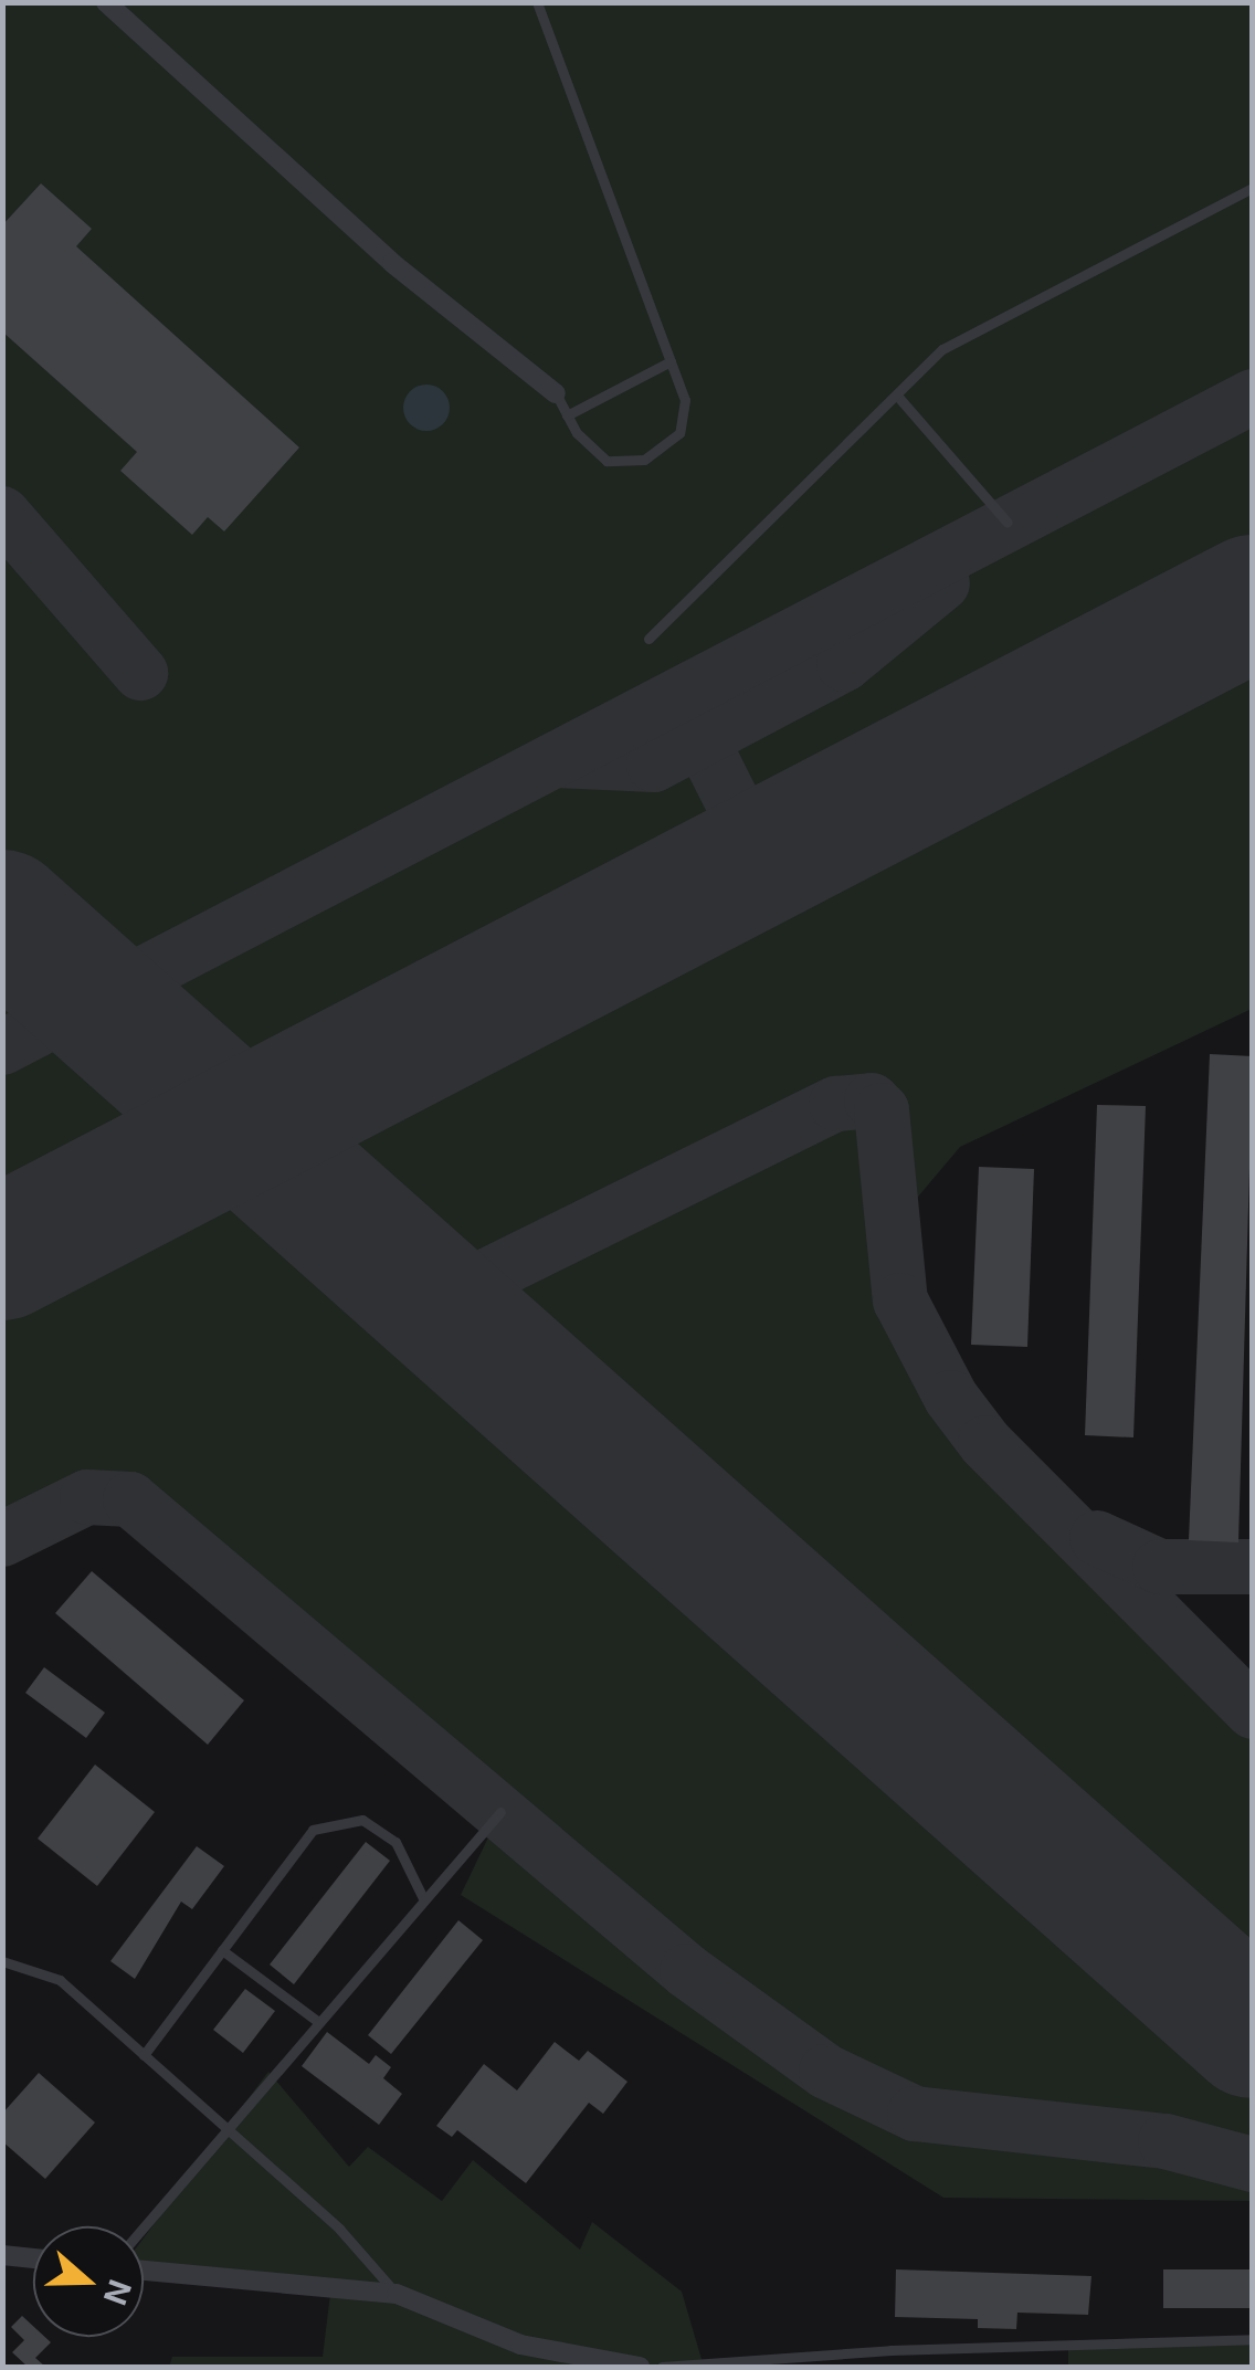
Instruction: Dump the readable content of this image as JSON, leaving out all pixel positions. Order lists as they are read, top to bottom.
{
  "north": "right"
}
